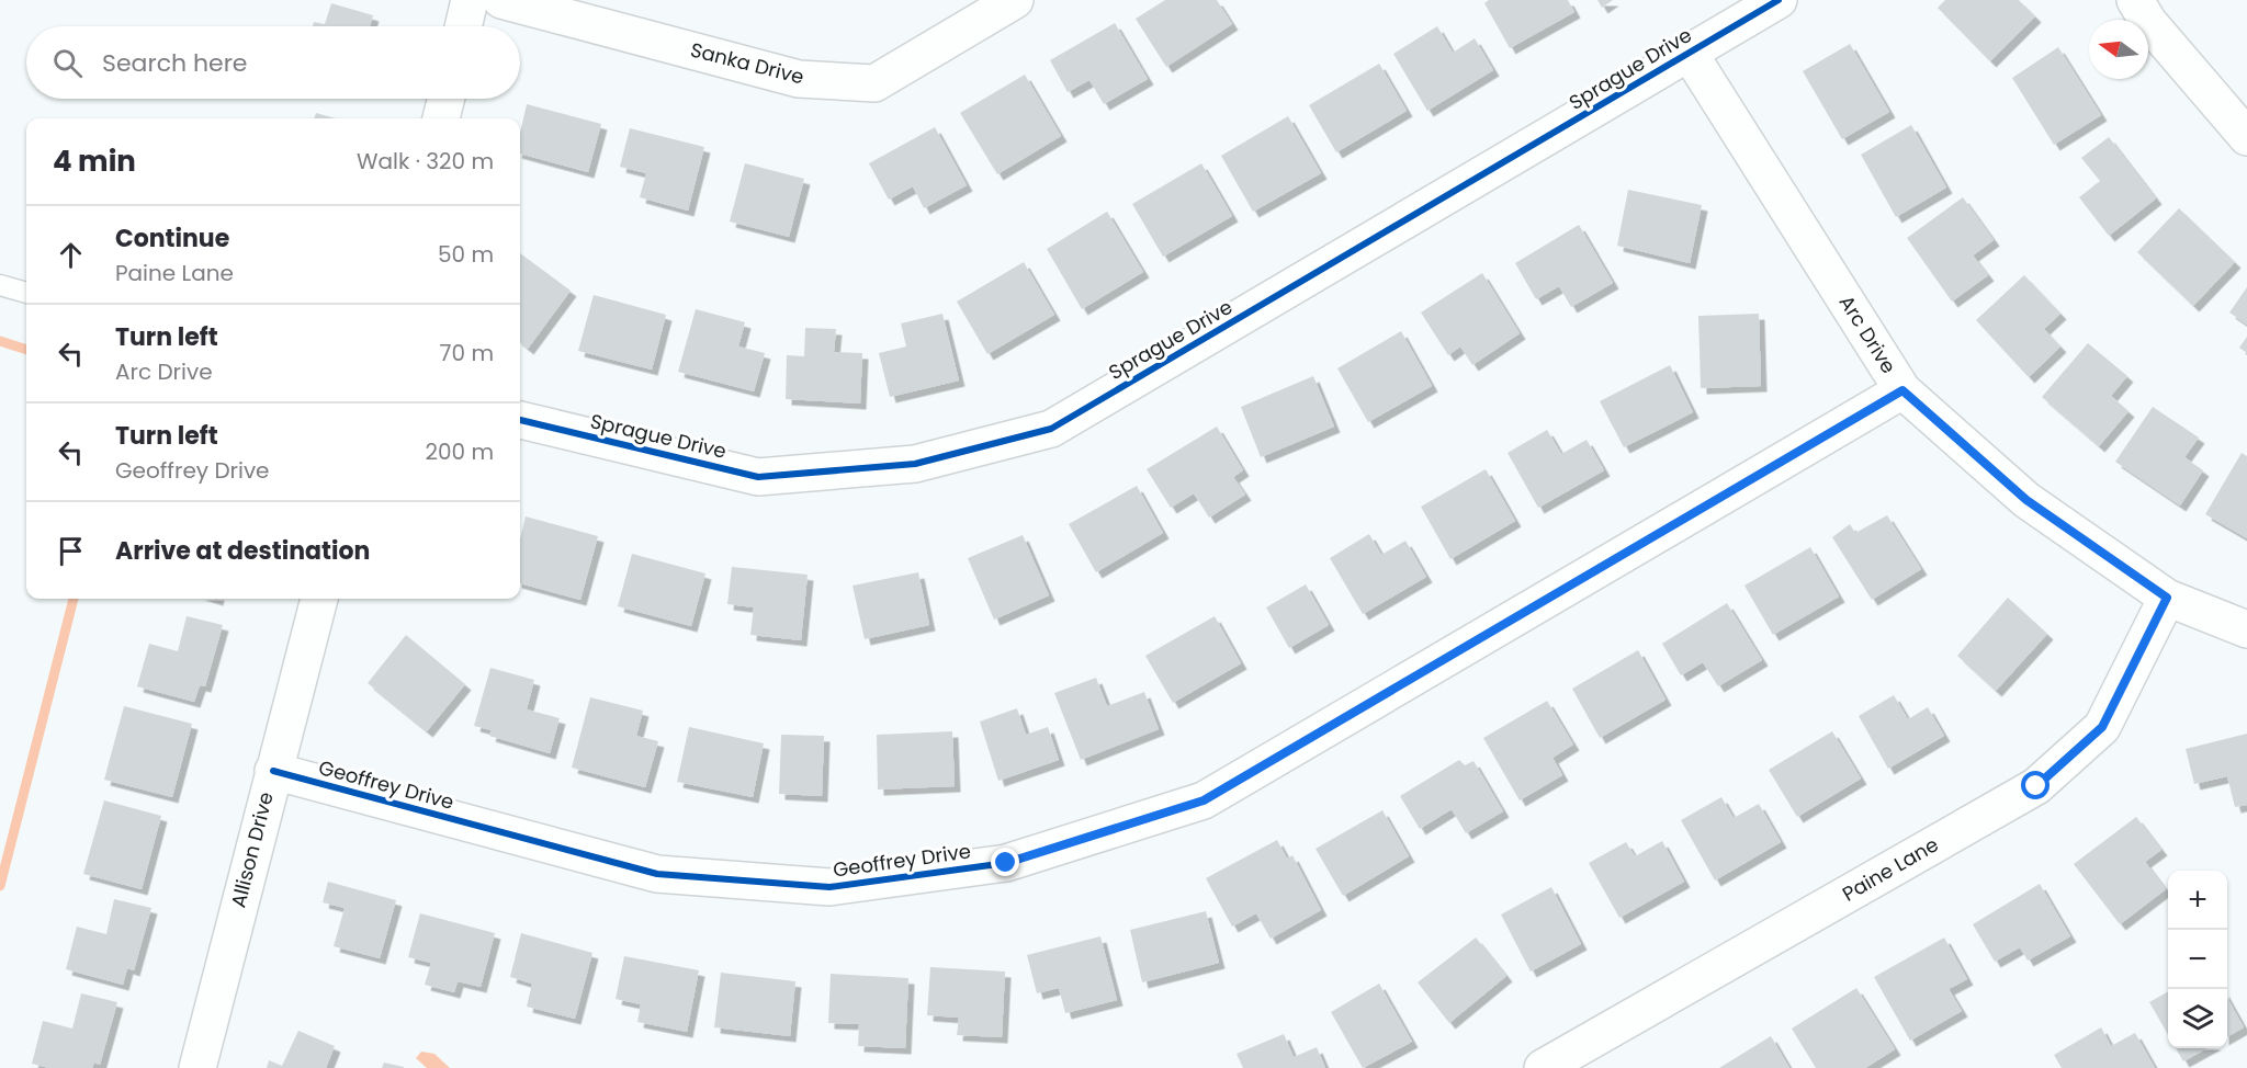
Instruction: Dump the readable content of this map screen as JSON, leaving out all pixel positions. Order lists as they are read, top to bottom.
{
  "streets": {
    "street": [
      "Sanka Drive",
      "Sprague Drive",
      "Arc Drive",
      "Geoffrey Drive",
      "Allison Drive",
      "Paine Lane"
    ]
  },
  "crossings": [
    ["Sprague Drive", "Arc Drive"],
    ["Arc Drive", "Geoffrey Drive"],
    ["Arc Drive", "Paine Lane"],
    ["Geoffrey Drive", "Allison Drive"]
  ],
  "north": "left",
  "page": {
    "search": "Search here",
    "heading": ["4 min", "Walk · 320 m"],
    "list": [
      ["Continue", "Paine Lane", "50 m"],
      ["Turn left", "Arc Drive", "70 m"],
      ["Turn left", "Geoffrey Drive", "200 m"],
      "Arrive at destination"
    ],
    "map_buttons": ["+", "−"]
  }
}
